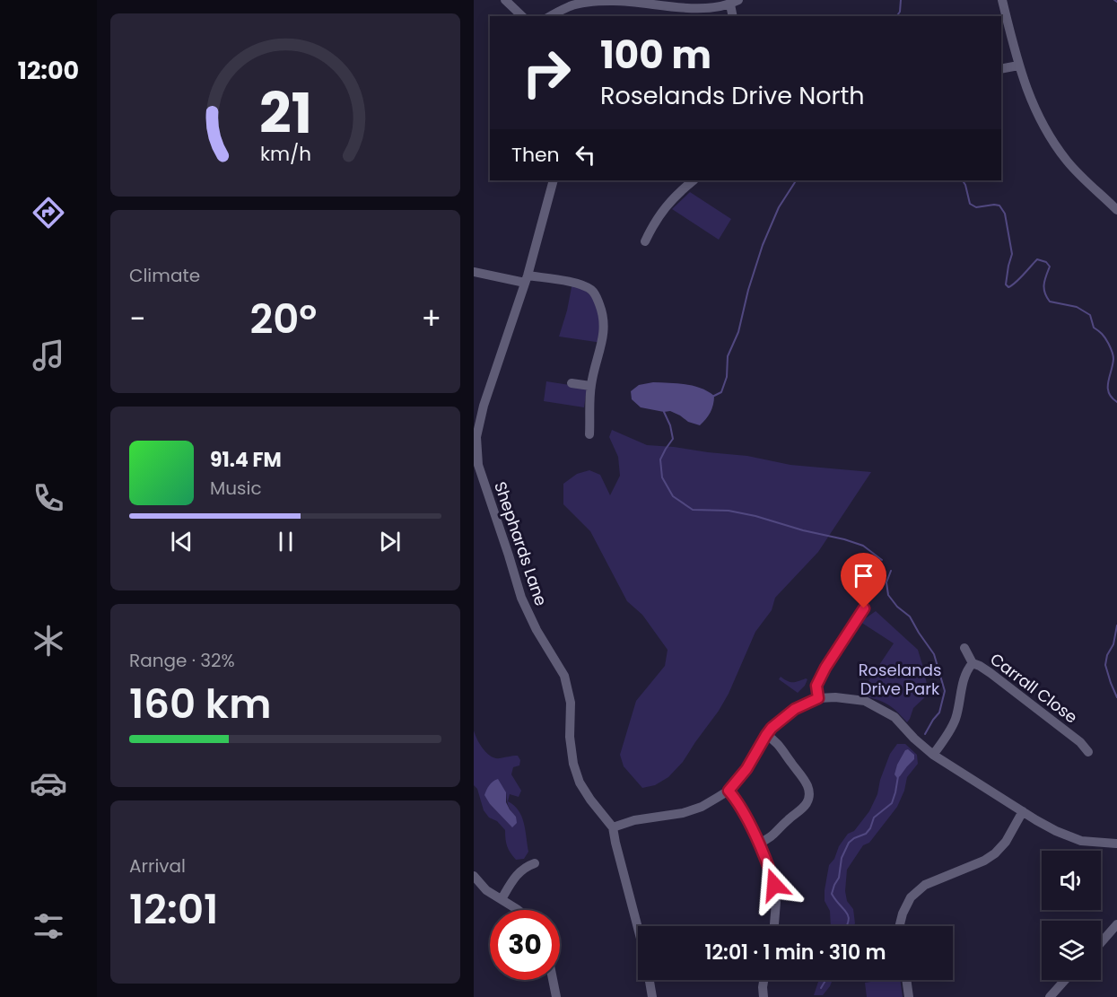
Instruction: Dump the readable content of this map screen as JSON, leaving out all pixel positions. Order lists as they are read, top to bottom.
{
  "streets": {
    "street": ["Shephards Lane", "Carrall Close"]
  },
  "parks": ["Roselands Drive Park"],
  "page": {
    "tabs": "12:00",
    "turn": ["100 m", "Roselands Drive North"],
    "then": "Then",
    "tile": [
      "Climate",
      ["Range · 32%", "160 km"],
      ["Arrival", "12:01"]
    ],
    "heat": ["−", "20°", "+"],
    "song": ["91.4 FM", "Music"],
    "limit": "30",
    "trip": "12:01 · 1 min · 310 m",
    "gauge": ["21", "km/h"]
  }
}
